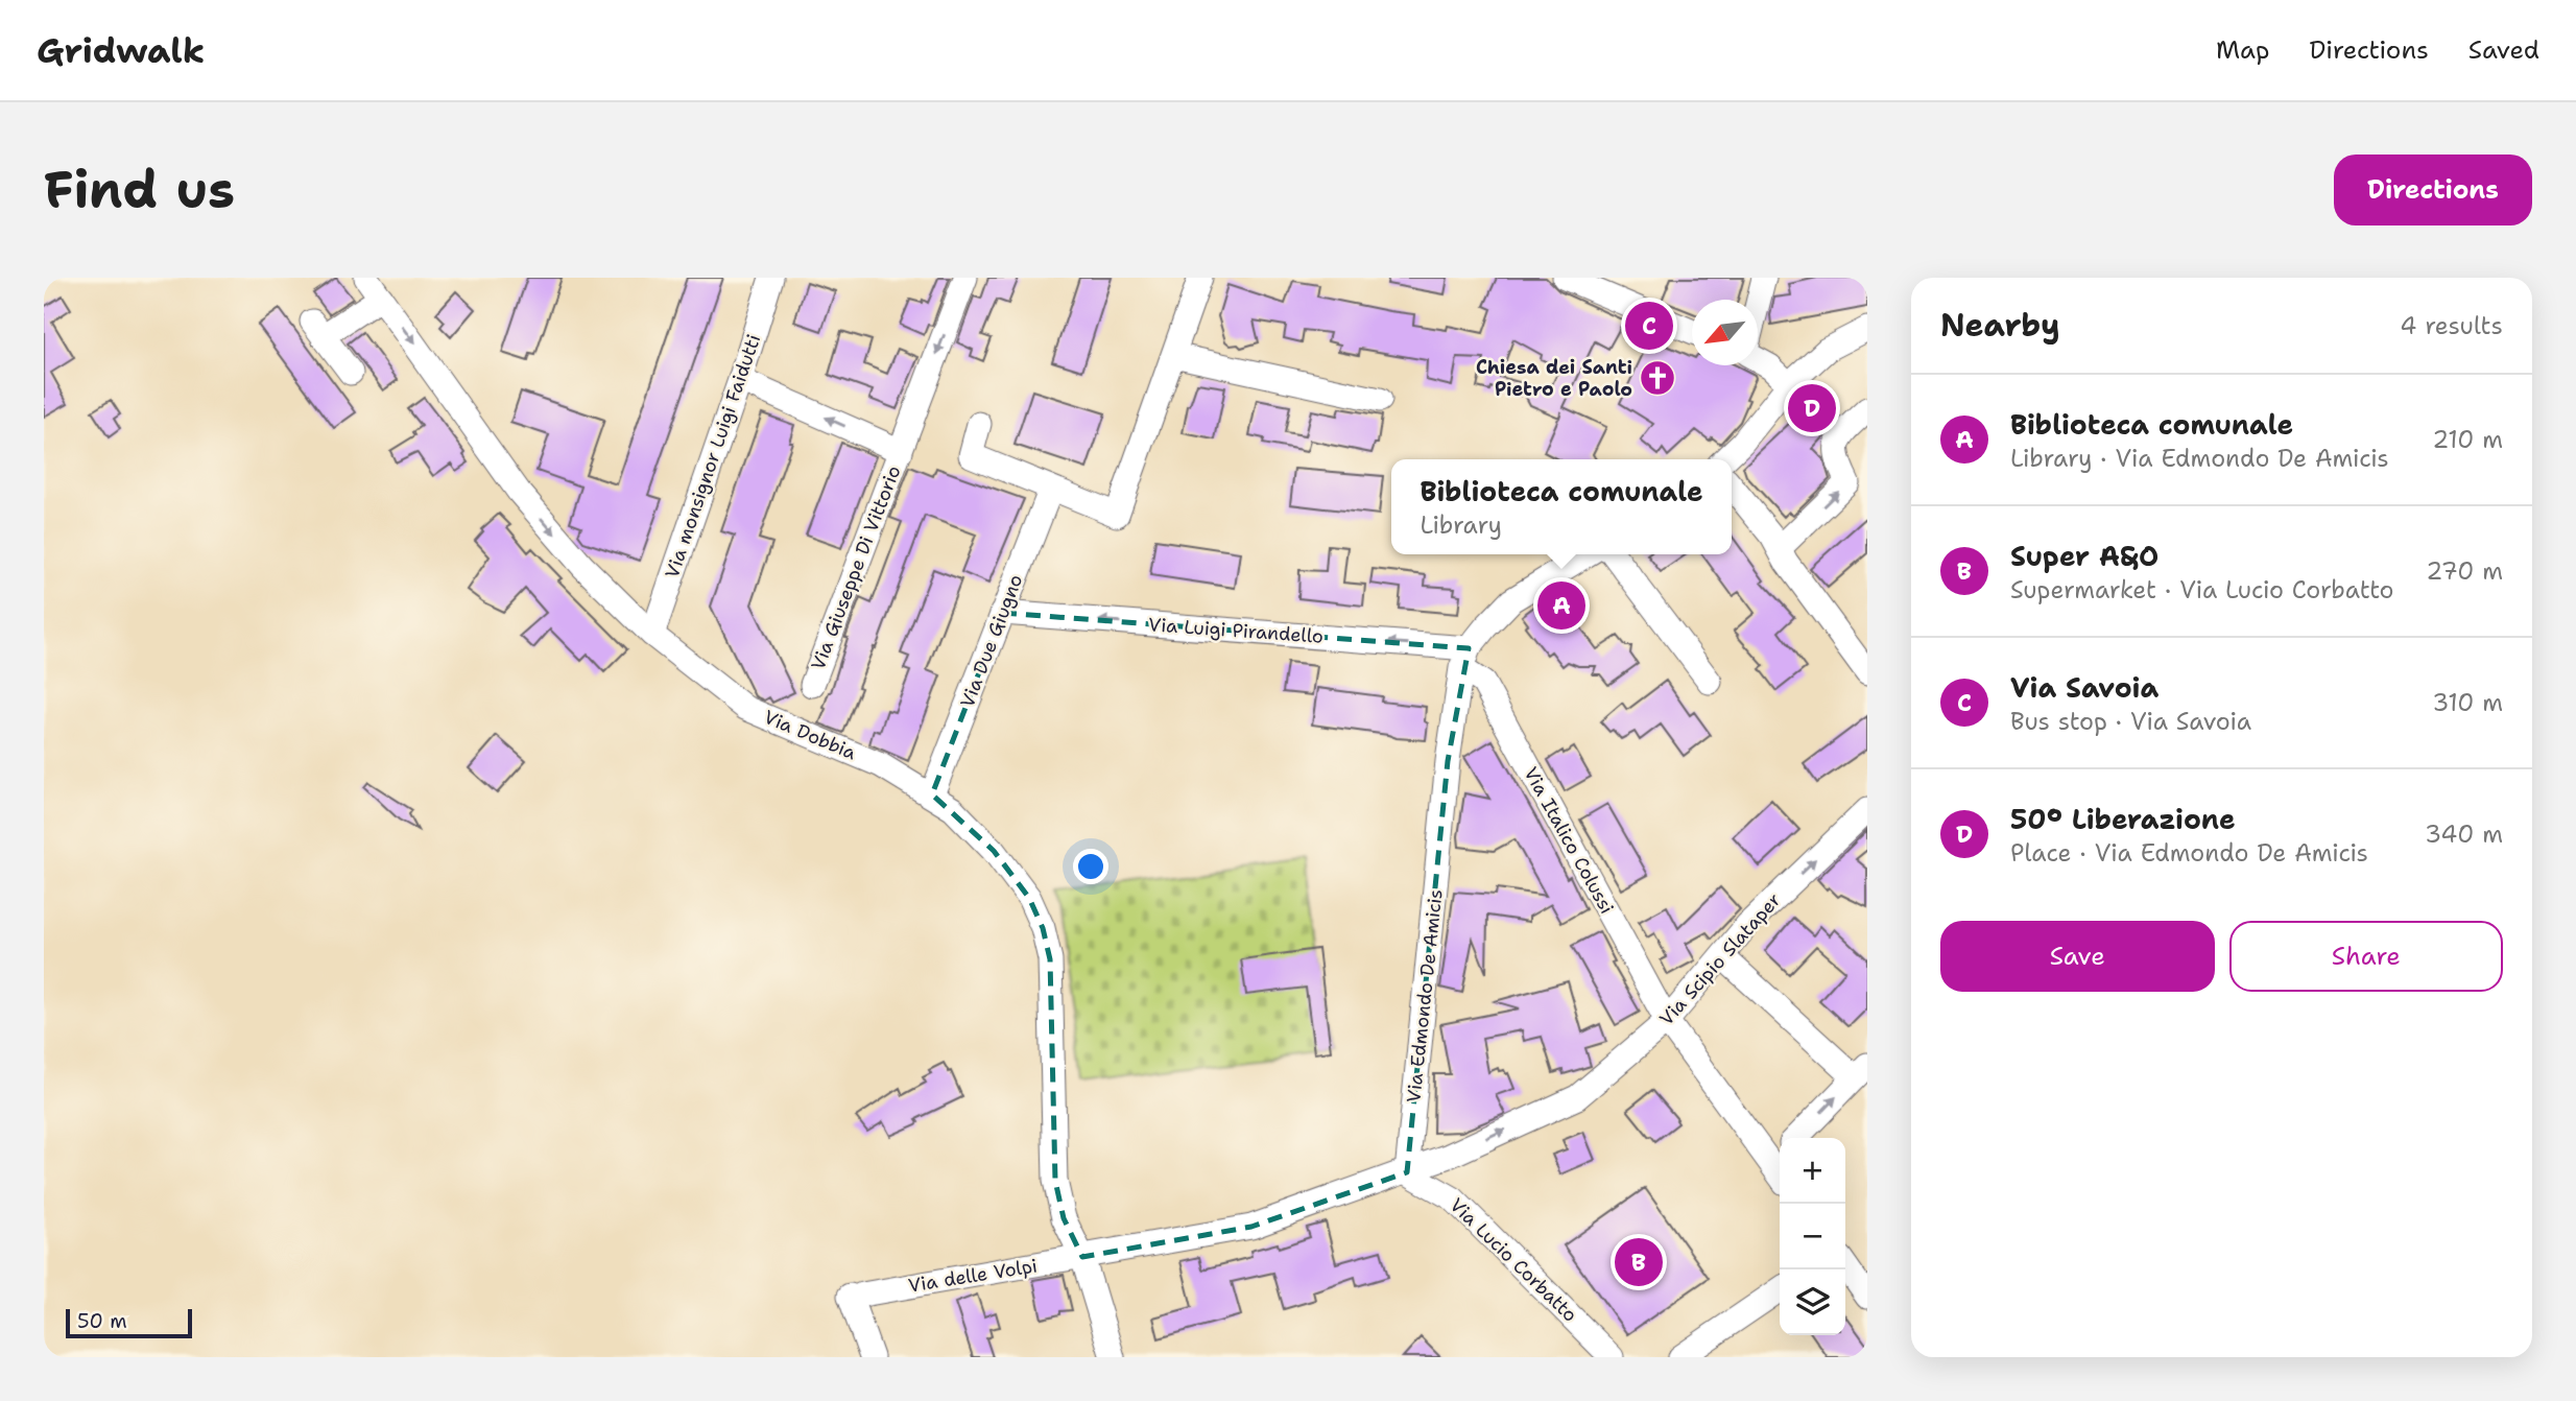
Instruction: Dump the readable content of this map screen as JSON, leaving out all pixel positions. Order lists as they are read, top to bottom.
{
  "streets": {
    "street": [
      "Via monsignor Luigi Faidutti",
      "Via Giuseppe Di Vittorio",
      "Via Luigi Pirandello",
      "Via Due Giugno",
      "Via Dobbia",
      "Via Italico Colussi",
      "Via Scipio Slataper",
      "Via Edmondo De Amicis",
      "Via Lucio Corbatto",
      "Via delle Volpi"
    ]
  },
  "crossings": [
    ["Via monsignor Luigi Faidutti", "Via Giuseppe Di Vittorio"],
    ["Via monsignor Luigi Faidutti", "Via Dobbia"],
    ["Via Luigi Pirandello", "Via Due Giugno"],
    ["Via Luigi Pirandello", "Via Italico Colussi"],
    ["Via Luigi Pirandello", "Via Edmondo De Amicis"],
    ["Via Due Giugno", "Via Dobbia"],
    ["Via Dobbia", "Via delle Volpi"],
    ["Via Italico Colussi", "Via Scipio Slataper"],
    ["Via Italico Colussi", "Via Edmondo De Amicis"],
    ["Via Scipio Slataper", "Via Edmondo De Amicis"],
    ["Via Scipio Slataper", "Via Lucio Corbatto"],
    ["Via Edmondo De Amicis", "Via Lucio Corbatto"]
  ],
  "one_way": ["Via Luigi Pirandello", "Via Scipio Slataper"],
  "places": {
    "church": ["Chiesa dei Santi Pietro e Paolo"]
  },
  "scale_bar": "50 m",
  "north": "bottom left",
  "page": {
    "header": "Gridwalk",
    "nav": ["Map", "Directions", "Saved"],
    "buttons": [
      "Directions",
      ["Save", "Share"]
    ],
    "title": "Find us",
    "heading": ["Nearby", "4 results"],
    "pins": [
      "C",
      "D",
      "A",
      "B"
    ],
    "list": [
      {
        "mark": "A",
        "name": "Biblioteca comunale",
        "note": "Library · Via Edmondo De Amicis",
        "value": "210 m"
      },
      {
        "mark": "B",
        "name": "Super A&O",
        "note": "Supermarket · Via Lucio Corbatto",
        "value": "270 m"
      },
      {
        "mark": "C",
        "name": "Via Savoia",
        "note": "Bus stop · Via Savoia",
        "value": "310 m"
      },
      {
        "mark": "D",
        "name": "50° Liberazione",
        "note": "Place · Via Edmondo De Amicis",
        "value": "340 m"
      }
    ],
    "popup": ["Biblioteca comunale", "Library"],
    "map_buttons": ["+", "−"],
    "scale": "50 m"
  }
}
